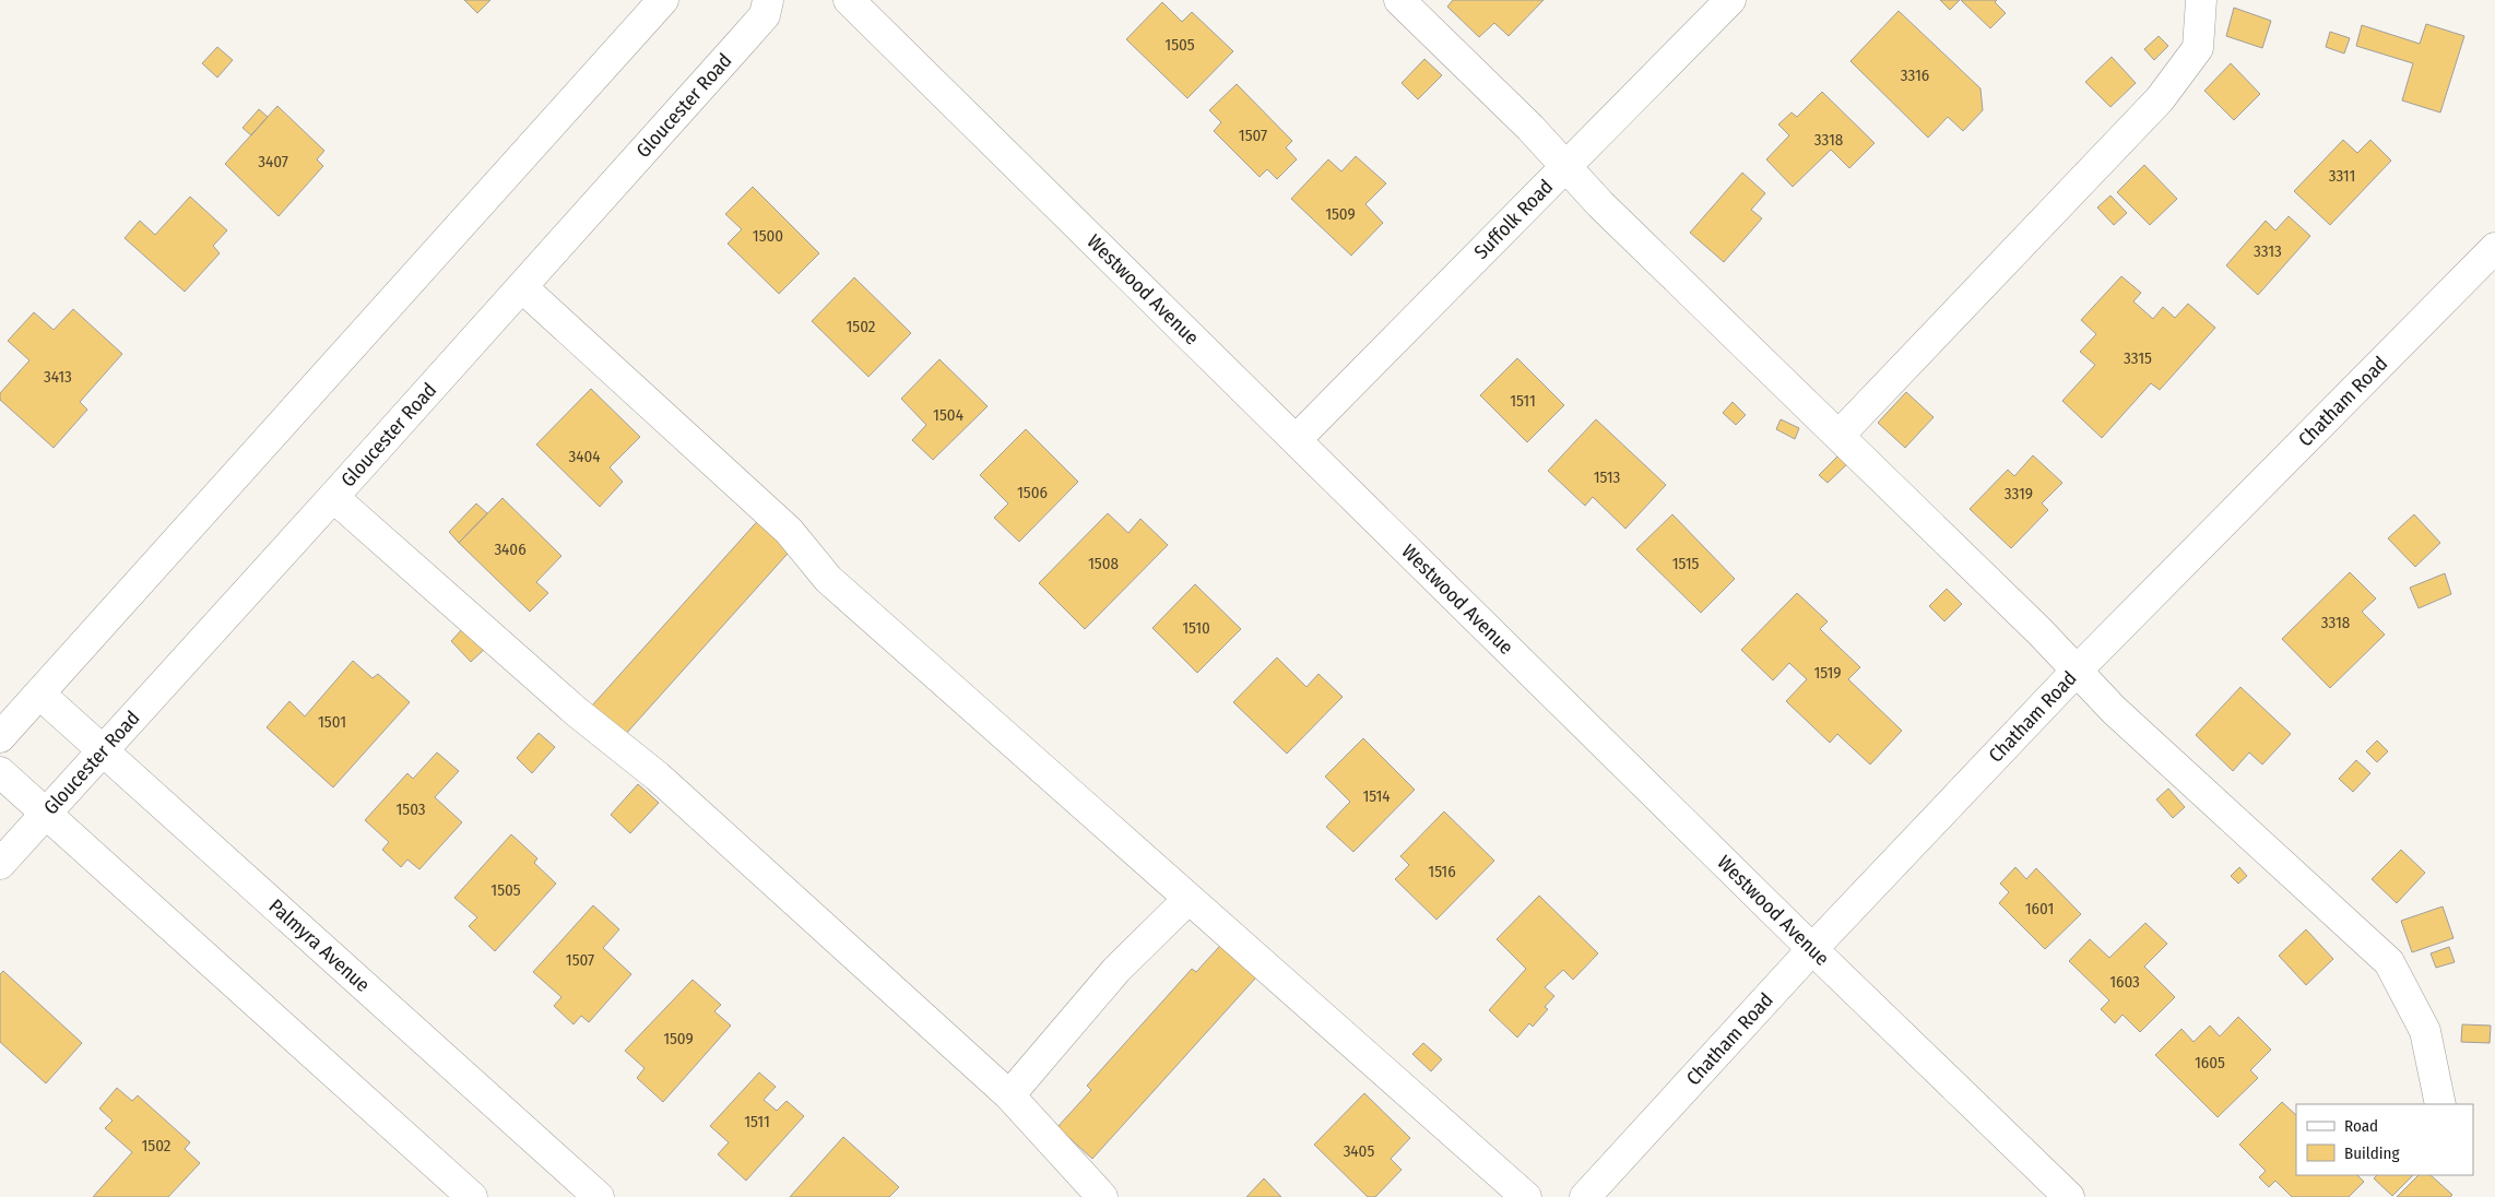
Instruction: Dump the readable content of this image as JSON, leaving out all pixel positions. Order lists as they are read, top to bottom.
{
  "streets": {
    "street": [
      "Gloucester Road",
      "Suffolk Road",
      "Westwood Avenue",
      "Chatham Road",
      "Palmyra Avenue"
    ]
  },
  "crossings": [
    ["Gloucester Road", "Palmyra Avenue"],
    ["Suffolk Road", "Westwood Avenue"],
    ["Westwood Avenue", "Chatham Road"]
  ],
  "house_numbers": [
    "1505",
    "3316",
    "1507",
    "3318",
    "3407",
    "3311",
    "1509",
    "1500",
    "3313",
    "1502",
    "3315",
    "3413",
    "1511",
    "1504",
    "3404",
    "1513",
    "1506",
    "3319",
    "3406",
    "1508",
    "1515",
    "3318",
    "1510",
    "1519",
    "1501",
    "1514",
    "1503",
    "1516",
    "1505",
    "1601",
    "1507",
    "1603",
    "1509",
    "1605",
    "1511",
    "1502",
    "3405"
  ],
  "legend": ["Road", "Building"]
}
